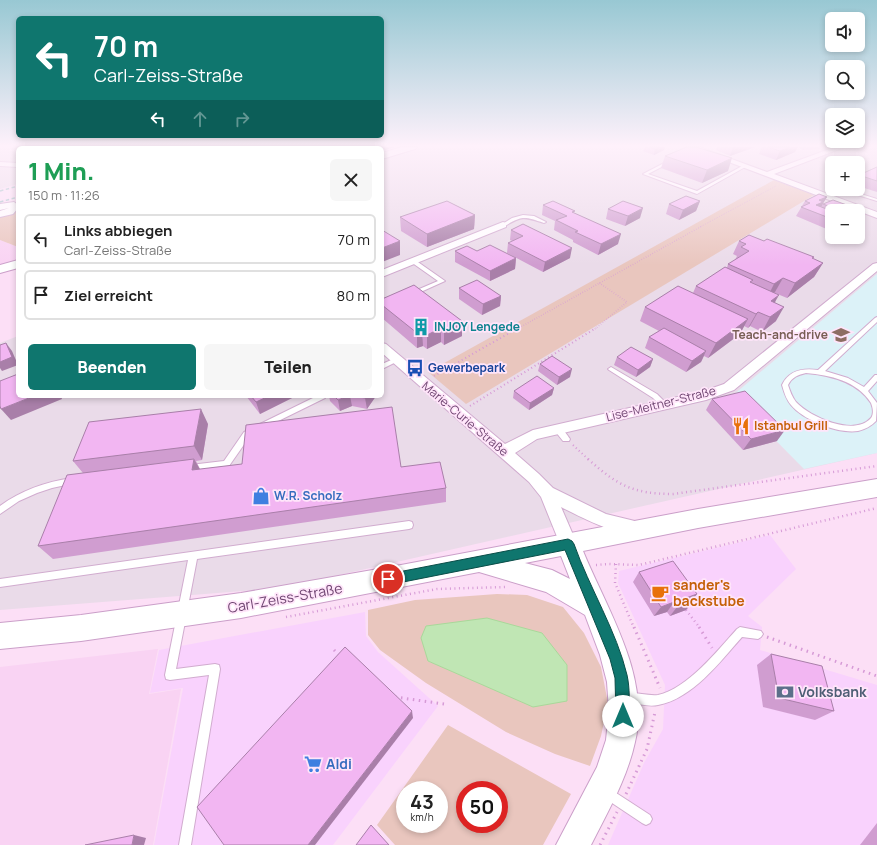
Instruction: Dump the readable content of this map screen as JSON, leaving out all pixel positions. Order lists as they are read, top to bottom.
{
  "streets": {
    "main road": ["Carl-Zeiss-Straße"],
    "street": ["Lise-Meitner-Straße", "Marie-Curie-Straße"]
  },
  "crossings": [
    ["Lise-Meitner-Straße", "Marie-Curie-Straße"],
    ["Marie-Curie-Straße", "Carl-Zeiss-Straße"]
  ],
  "places": {
    "building": ["INJOY Lengede"],
    "school or university": ["Teach-and-drive"],
    "bus stop": ["Gewerbepark"],
    "restaurant": ["Istanbul Grill"],
    "shop": ["W.R. Scholz"],
    "cafe": ["sander's backstube"],
    "bank": ["Volksbank"],
    "supermarket": ["Aldi"]
  },
  "page": {
    "map_buttons": ["+", "−"],
    "turn": ["70 m", "Carl-Zeiss-Straße"],
    "heading": ["1 Min.", "150 m · 11:26"],
    "list": [
      {
        "name": "Links abbiegen",
        "note": "Carl-Zeiss-Straße",
        "value": "70 m"
      },
      {
        "name": "Ziel erreicht",
        "value": "80 m"
      }
    ],
    "buttons": ["Beenden", "Teilen"],
    "speed": "43 km/h",
    "limit": "50"
  }
}
